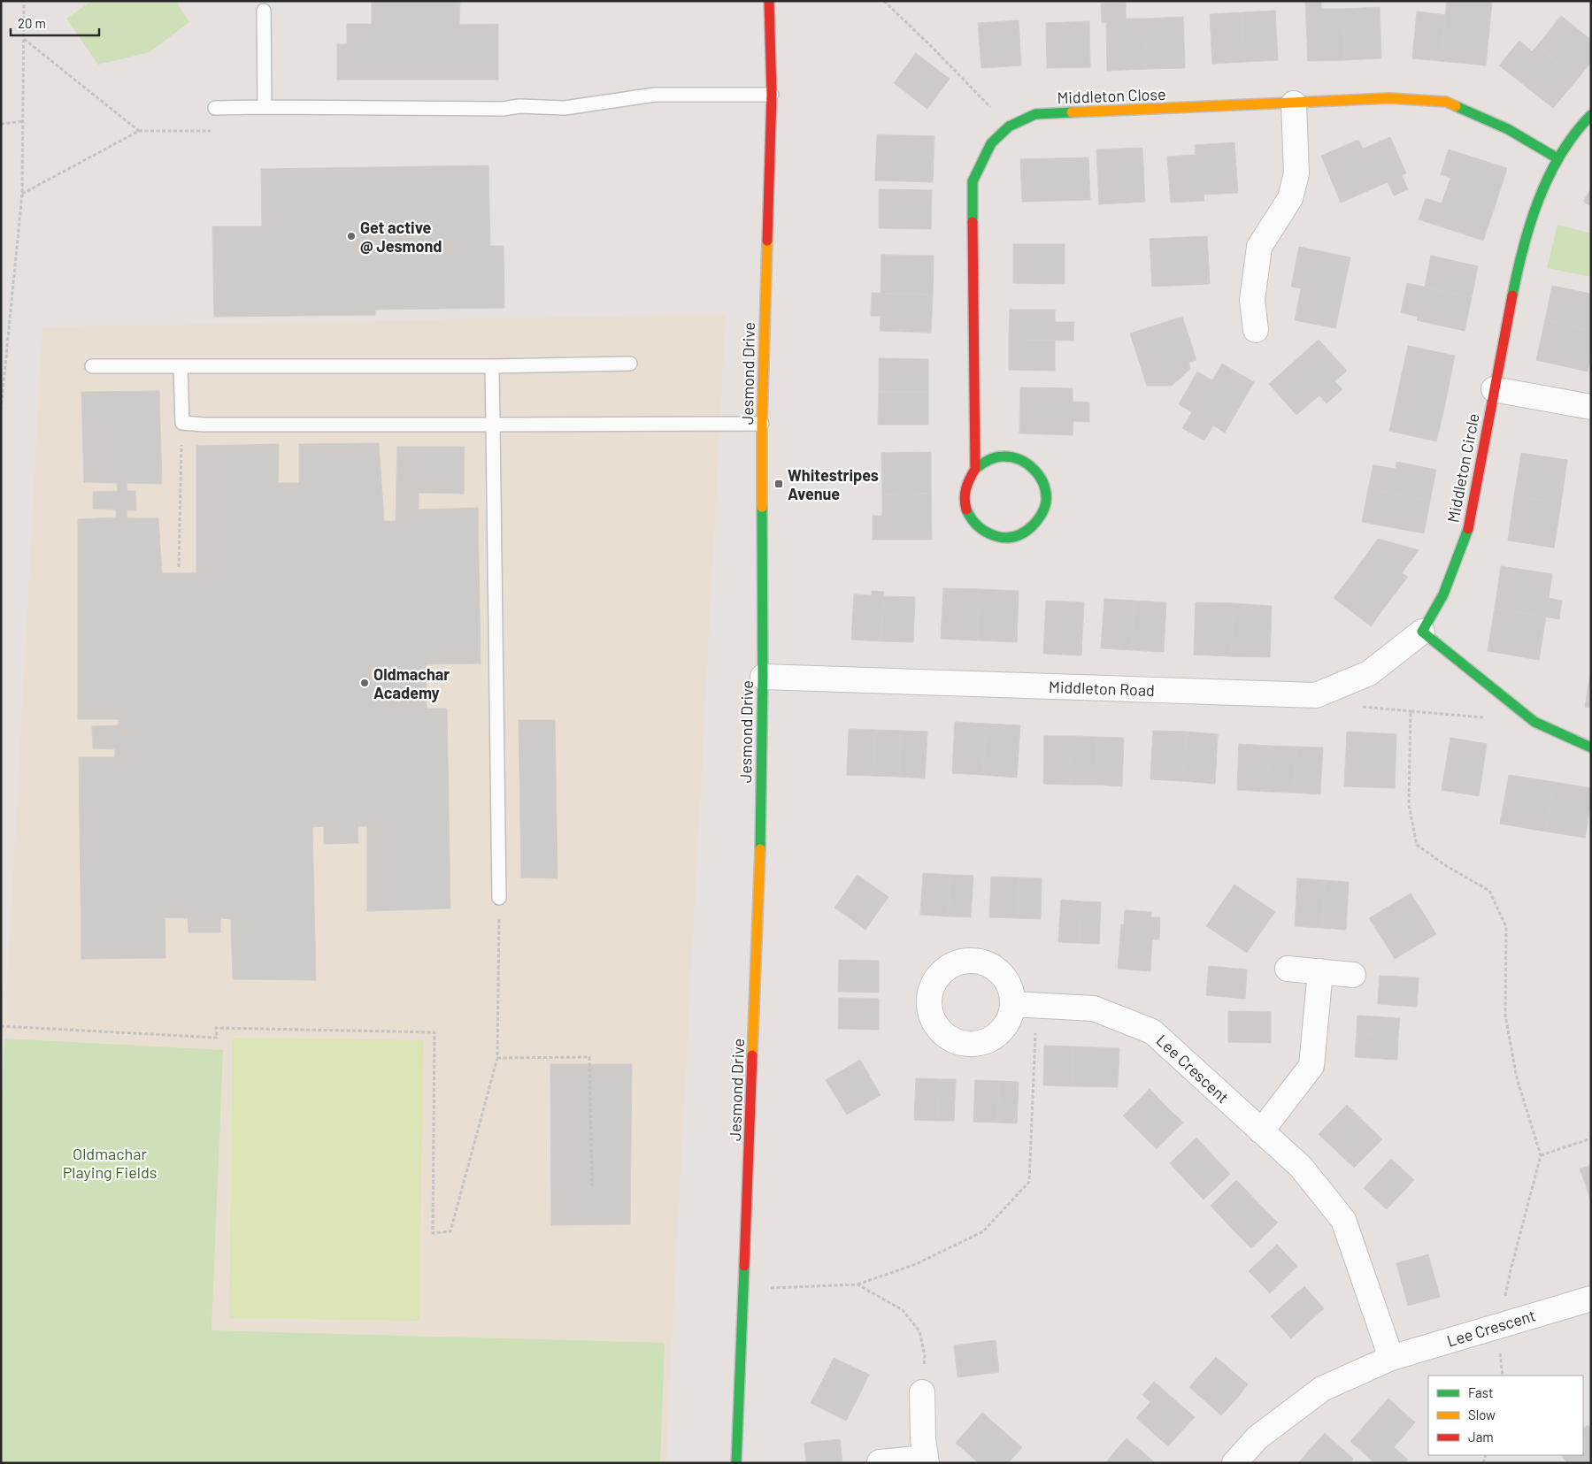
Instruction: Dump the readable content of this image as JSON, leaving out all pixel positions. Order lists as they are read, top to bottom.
{
  "streets": {
    "street": [
      "Middleton Close",
      "Jesmond Drive",
      "Middleton Circle",
      "Middleton Road",
      "Lee Crescent"
    ]
  },
  "crossings": [
    ["Middleton Close", "Middleton Circle"],
    ["Jesmond Drive", "Middleton Road"],
    ["Middleton Circle", "Middleton Road"]
  ],
  "parks": ["Oldmachar Playing Fields"],
  "places": {
    "other": ["Get active @ Jesmond", "Oldmachar Academy"],
    "transit": ["Whitestripes Avenue"]
  },
  "legend": ["Fast", "Slow", "Jam"],
  "scale_bar": "20 m"
}
